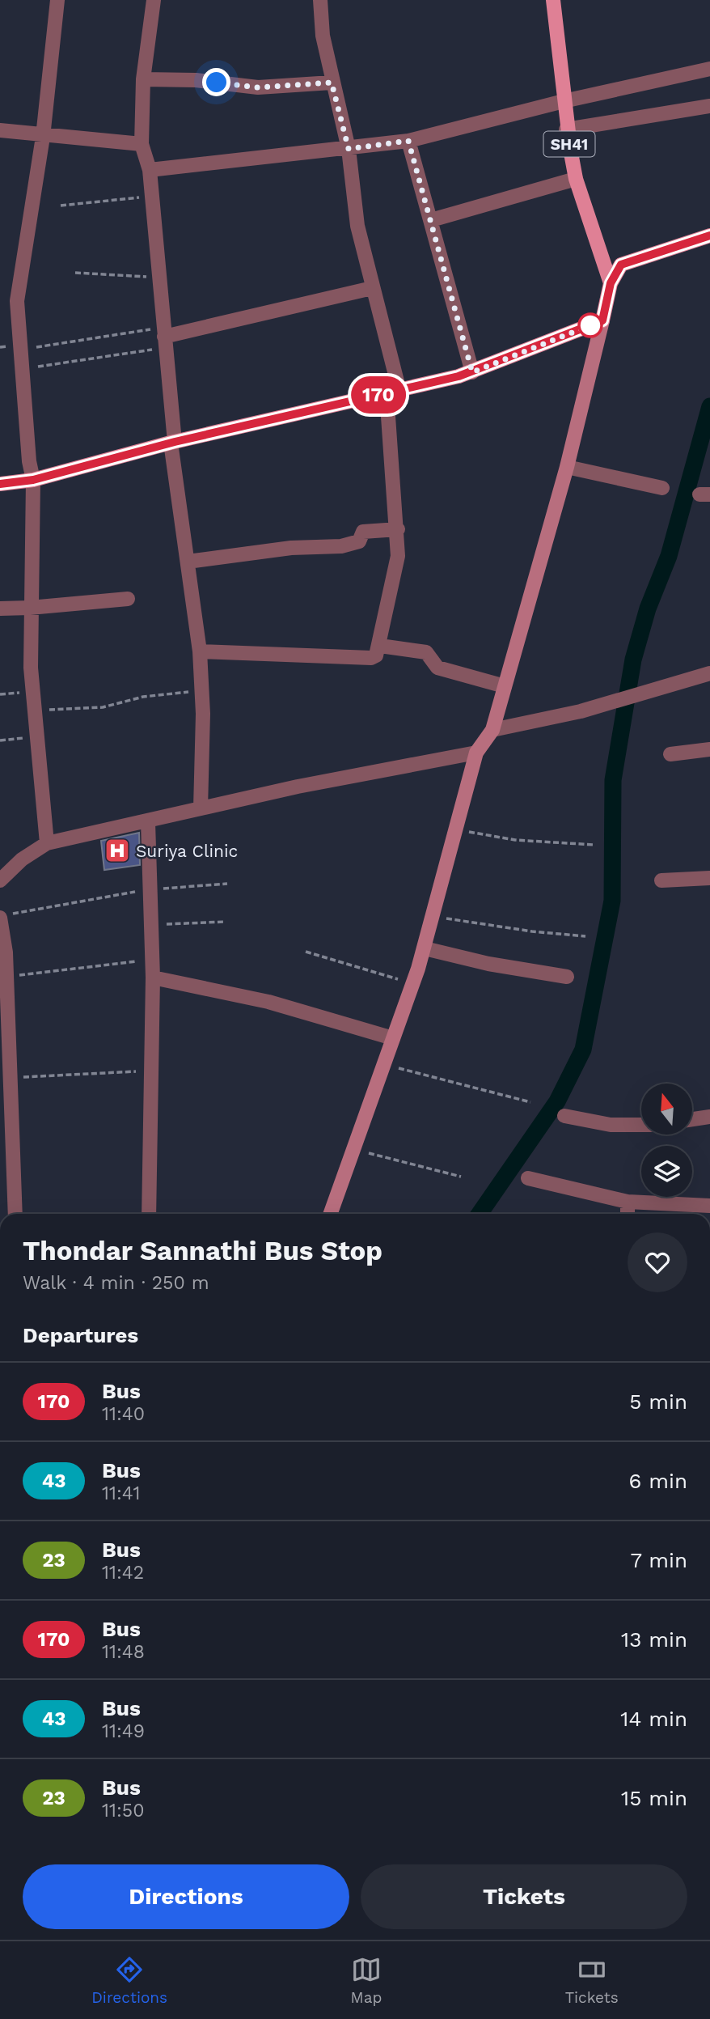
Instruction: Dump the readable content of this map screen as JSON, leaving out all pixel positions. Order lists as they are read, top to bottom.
{
  "streets": {
    "main road": ["SH41"]
  },
  "places": {
    "hospital": ["Suriya Clinic"]
  },
  "lines": ["bus line 170"],
  "north": "top",
  "page": {
    "on_map": "170",
    "heading": [
      ["Thondar Sannathi Bus Stop", "Walk · 4 min · 250 m"],
      "Departures"
    ],
    "list": [
      {
        "mark": "170",
        "name": "Bus",
        "note": "11:40",
        "value": "5 min"
      },
      {
        "mark": "43",
        "name": "Bus",
        "note": "11:41",
        "value": "6 min"
      },
      {
        "mark": "23",
        "name": "Bus",
        "note": "11:42",
        "value": "7 min"
      },
      {
        "mark": "170",
        "name": "Bus",
        "note": "11:48",
        "value": "13 min"
      },
      {
        "mark": "43",
        "name": "Bus",
        "note": "11:49",
        "value": "14 min"
      },
      {
        "mark": "23",
        "name": "Bus",
        "note": "11:50",
        "value": "15 min"
      }
    ],
    "buttons": ["Directions", "Tickets"],
    "tabs": ["Directions", "Map", "Tickets"]
  }
}
